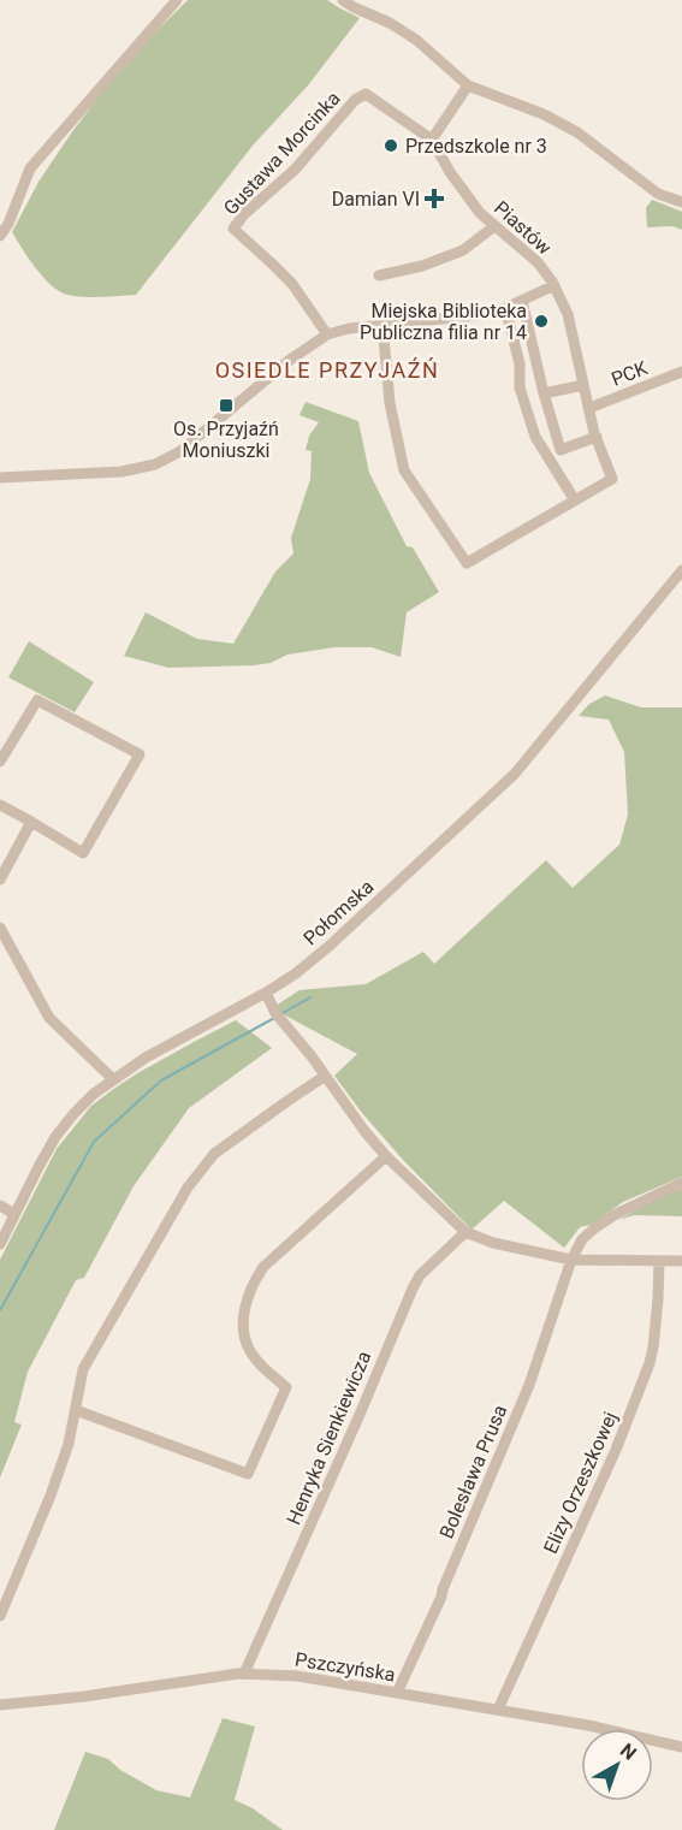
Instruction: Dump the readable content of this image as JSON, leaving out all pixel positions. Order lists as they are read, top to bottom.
{
  "streets": {
    "street": [
      "Gustawa Morcinka",
      "Piastów",
      "PCK",
      "Połomska",
      "Henryka Sienkiewicza",
      "Bolesława Prusa",
      "Elizy Orzeszkowej",
      "Pszczyńska"
    ]
  },
  "crossings": [
    ["Gustawa Morcinka", "Piastów"],
    ["Piastów", "PCK"],
    ["Henryka Sienkiewicza", "Pszczyńska"],
    ["Bolesława Prusa", "Pszczyńska"],
    ["Elizy Orzeszkowej", "Pszczyńska"]
  ],
  "districts": ["OSIEDLE PRZYJAŹŃ"],
  "places": {
    "other": ["Przedszkole nr 3", "Miejska Biblioteka Publiczna filia nr 14"],
    "health": ["Damian VI"],
    "transit": ["Os. Przyjaźń Moniuszki"]
  },
  "north": "top right"
}
